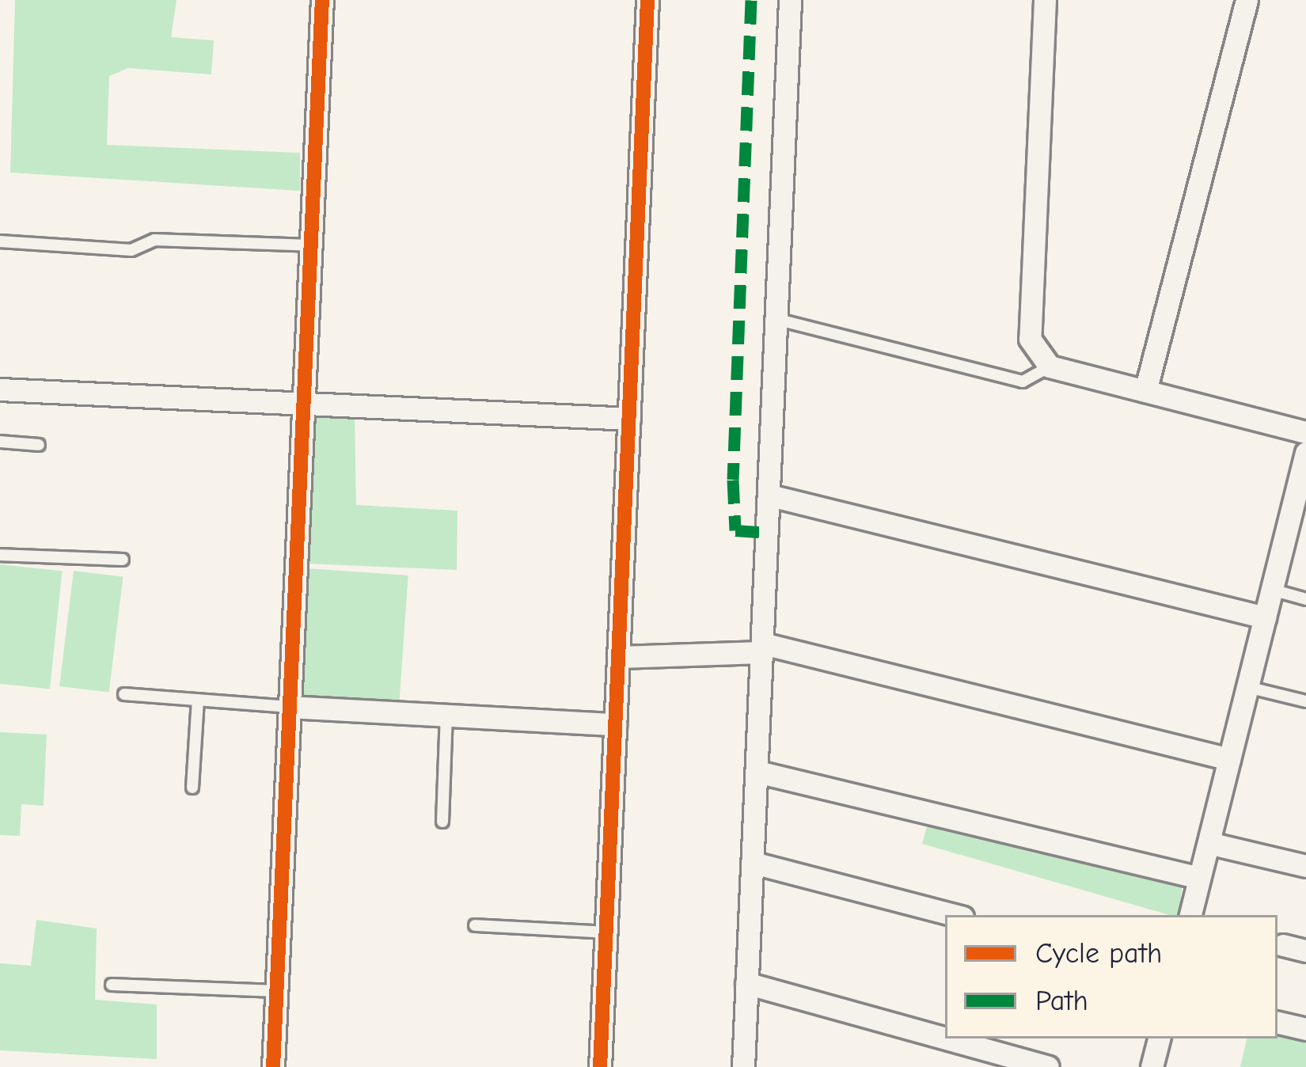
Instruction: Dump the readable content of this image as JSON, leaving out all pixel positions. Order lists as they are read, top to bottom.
{
  "legend": ["Cycle path", "Path"]
}
